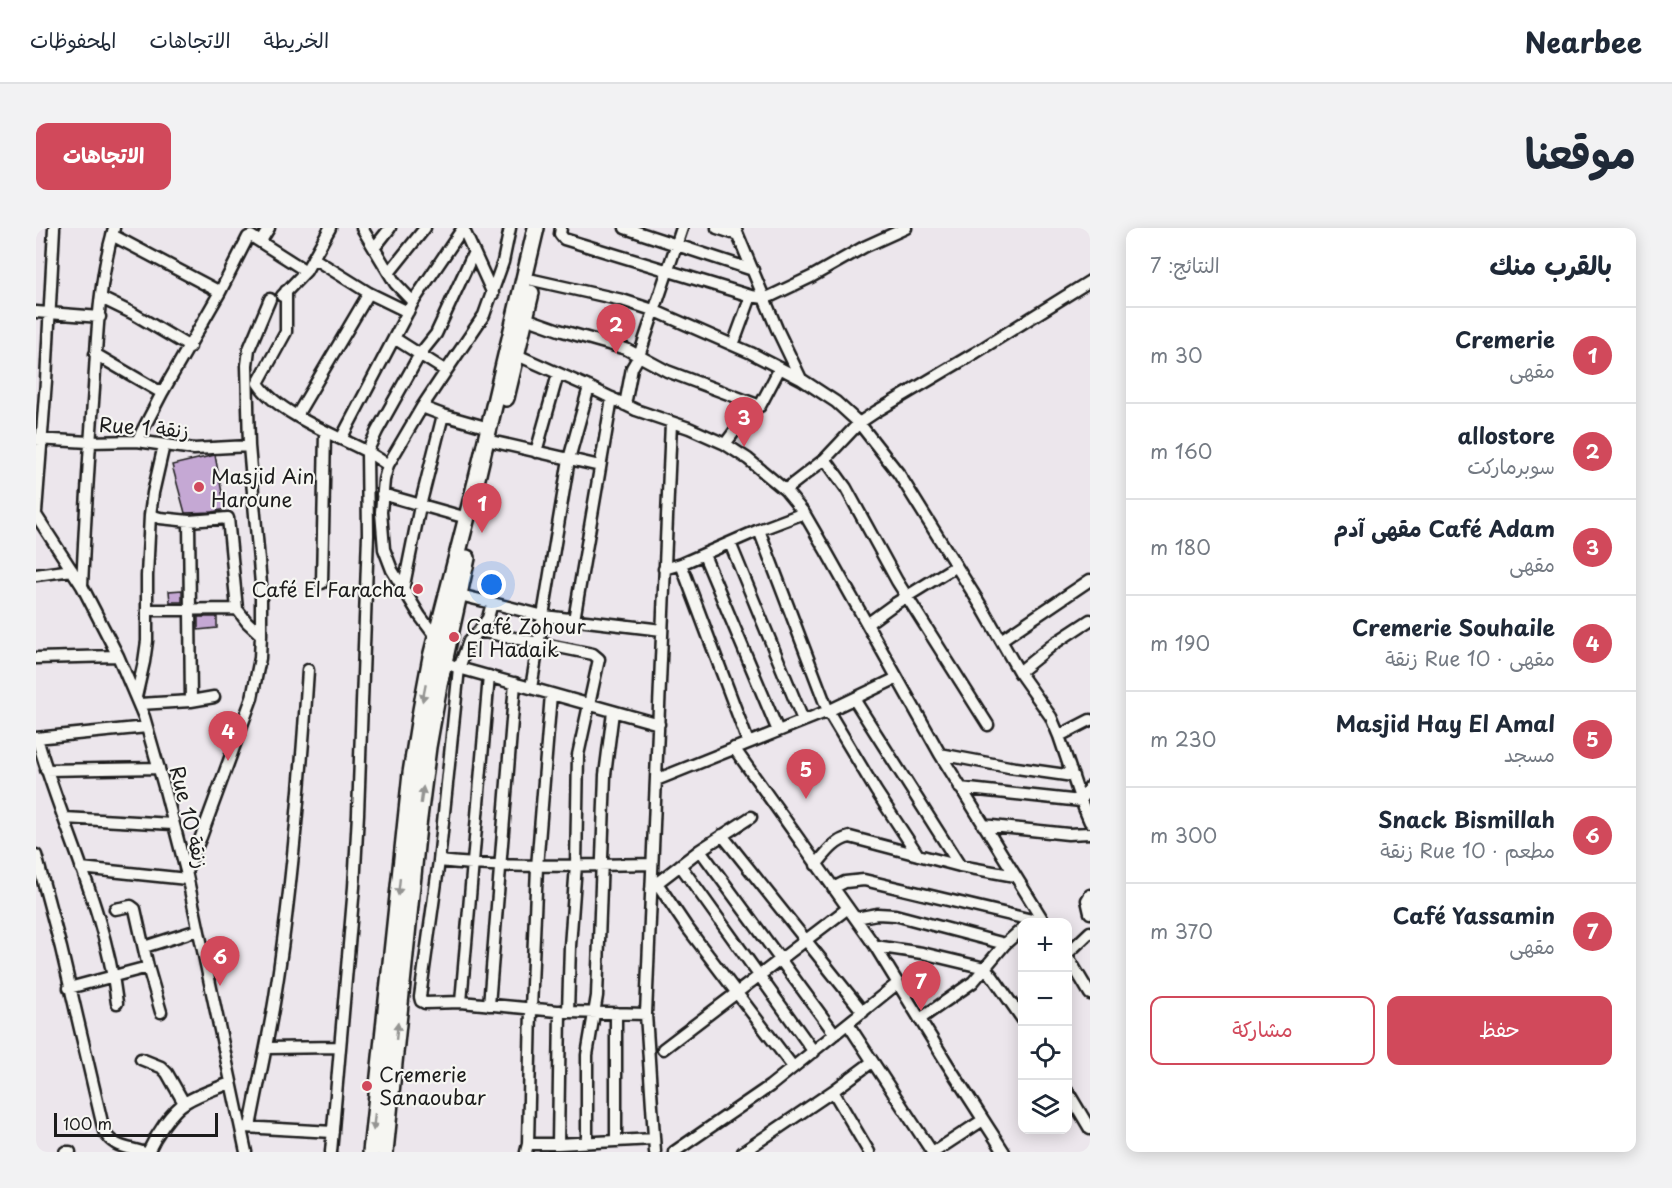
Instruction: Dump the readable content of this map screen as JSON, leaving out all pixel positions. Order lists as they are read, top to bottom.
{
  "streets": {
    "street": ["Rue 1 زنقة", "Rue 10 زنقة"]
  },
  "places": [
    "Masjid Ain Haroune",
    "Café El Faracha",
    "Café Zohour El Hadaik",
    "Cremerie Sanaoubar"
  ],
  "scale_bar": "100 m",
  "page": {
    "header": "Nearbee",
    "nav": ["الخريطة", "الاتجاهات", "المحفوظات"],
    "title": "موقعنا",
    "buttons": [
      "الاتجاهات",
      ["حفظ", "مشاركة"]
    ],
    "heading": ["بالقرب منك", "النتائج: 7"],
    "pins": [
      "2",
      "3",
      "1",
      "4",
      "5",
      "6",
      "7"
    ],
    "list": [
      {
        "mark": "1",
        "name": "Cremerie",
        "note": "مقهى",
        "value": "30 m"
      },
      {
        "mark": "2",
        "name": "allostore",
        "note": "سوبرماركت",
        "value": "160 m"
      },
      {
        "mark": "3",
        "name": "Café Adam مقهى آدم",
        "note": "مقهى",
        "value": "180 m"
      },
      {
        "mark": "4",
        "name": "Cremerie Souhaile",
        "note": "مقهى · Rue 10 زنقة",
        "value": "190 m"
      },
      {
        "mark": "5",
        "name": "Masjid Hay El Amal",
        "note": "مسجد",
        "value": "230 m"
      },
      {
        "mark": "6",
        "name": "Snack Bismillah",
        "note": "مطعم · Rue 10 زنقة",
        "value": "300 m"
      },
      {
        "mark": "7",
        "name": "Café Yassamin",
        "note": "مقهى",
        "value": "370 m"
      }
    ],
    "map_buttons": ["+", "−"],
    "scale": "100 m"
  }
}
